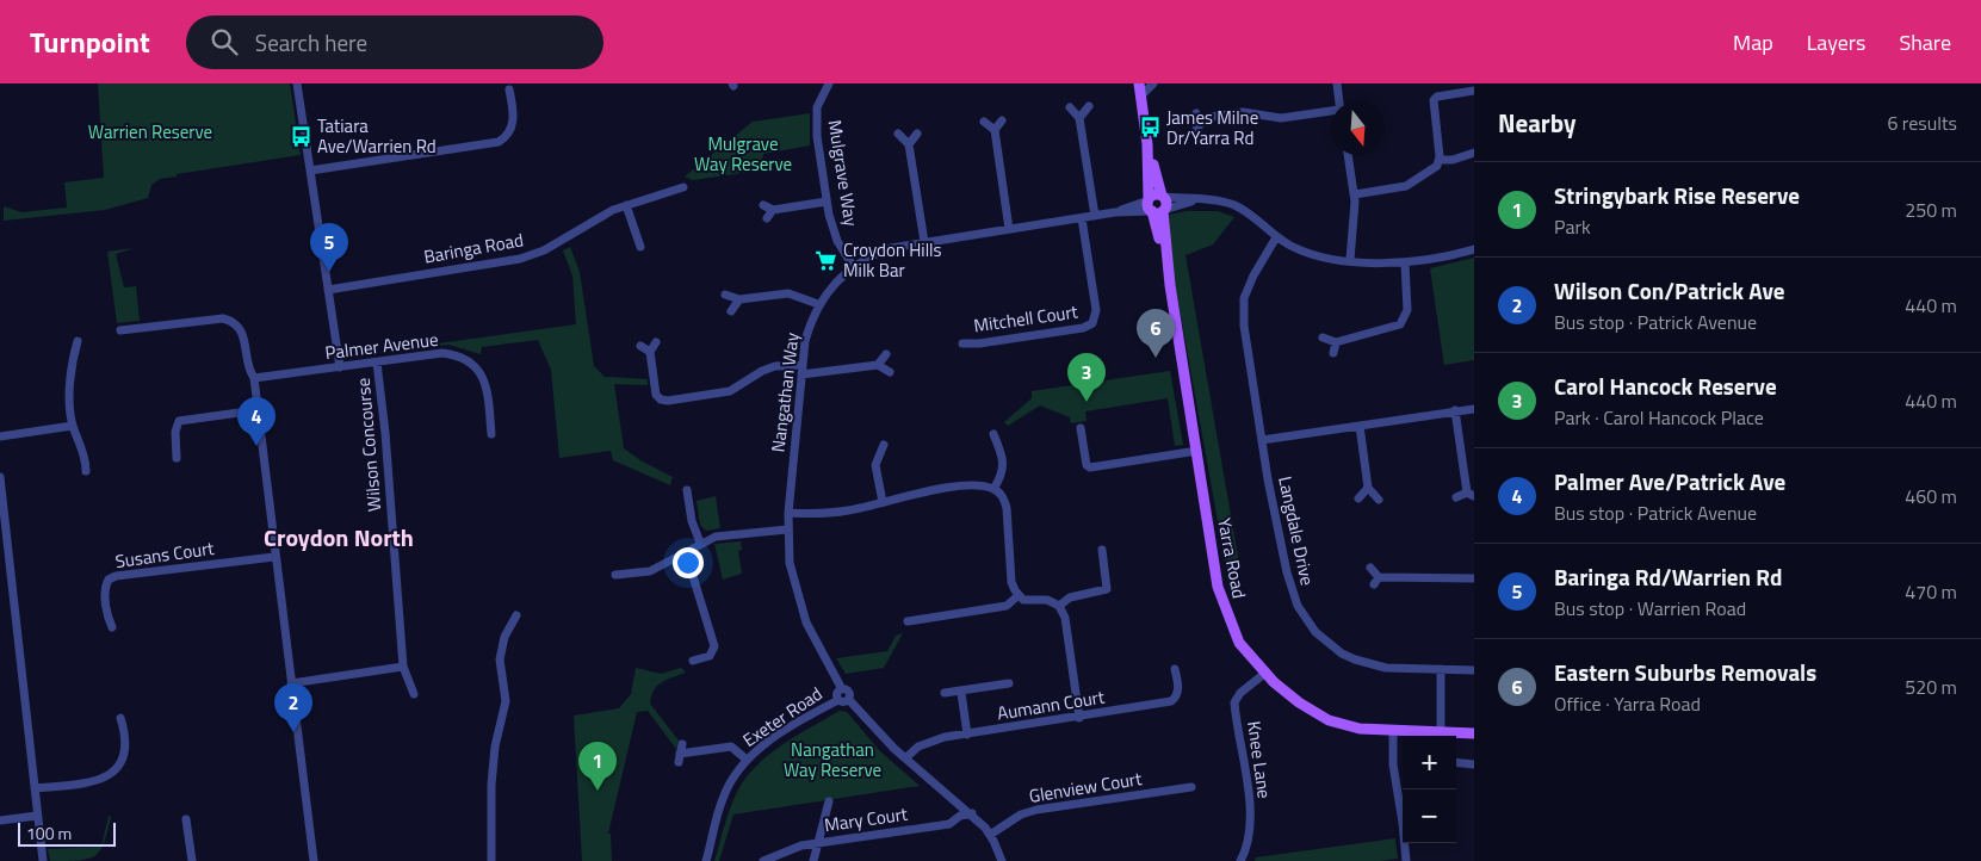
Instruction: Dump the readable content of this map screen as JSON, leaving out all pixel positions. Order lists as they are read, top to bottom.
{
  "streets": {
    "main road": ["Yarra Road"],
    "street": [
      "Mulgrave Way",
      "Baringa Road",
      "Mitchell Court",
      "Palmer Avenue",
      "Nangathan Way",
      "Wilson Concourse",
      "Langdale Drive",
      "Susans Court",
      "Aumann Court",
      "Exeter Road",
      "Knee Lane",
      "Glenview Court",
      "Mary Court"
    ]
  },
  "crossings": [
    ["Mulgrave Way", "Nangathan Way"],
    ["Mitchell Court", "Nangathan Way"],
    ["Palmer Avenue", "Wilson Concourse"],
    ["Nangathan Way", "Yarra Road"],
    ["Nangathan Way", "Exeter Road"],
    ["Yarra Road", "Knee Lane"]
  ],
  "districts": ["Croydon North"],
  "parks": ["Warrien Reserve", "Mulgrave Way Reserve", "Nangathan Way Reserve"],
  "places": {
    "bus stop": ["James Milne Dr/Yarra Rd", "Tatiara Ave/Warrien Rd"],
    "supermarket": ["Croydon Hills Milk Bar"]
  },
  "scale_bar": "100 m",
  "north": "bottom",
  "page": {
    "header": "Turnpoint",
    "search": "Search here",
    "nav": ["Map", "Layers", "Share"],
    "heading": ["Nearby", "6 results"],
    "list": [
      {
        "mark": "1",
        "name": "Stringybark Rise Reserve",
        "note": "Park",
        "value": "250 m"
      },
      {
        "mark": "2",
        "name": "Wilson Con/Patrick Ave",
        "note": "Bus stop · Patrick Avenue",
        "value": "440 m"
      },
      {
        "mark": "3",
        "name": "Carol Hancock Reserve",
        "note": "Park · Carol Hancock Place",
        "value": "440 m"
      },
      {
        "mark": "4",
        "name": "Palmer Ave/Patrick Ave",
        "note": "Bus stop · Patrick Avenue",
        "value": "460 m"
      },
      {
        "mark": "5",
        "name": "Baringa Rd/Warrien Rd",
        "note": "Bus stop · Warrien Road",
        "value": "470 m"
      },
      {
        "mark": "6",
        "name": "Eastern Suburbs Removals",
        "note": "Office · Yarra Road",
        "value": "520 m"
      }
    ],
    "pins": [
      "5",
      "6",
      "3",
      "4",
      "2",
      "1"
    ],
    "map_buttons": ["+", "−"],
    "scale": "100 m"
  }
}
